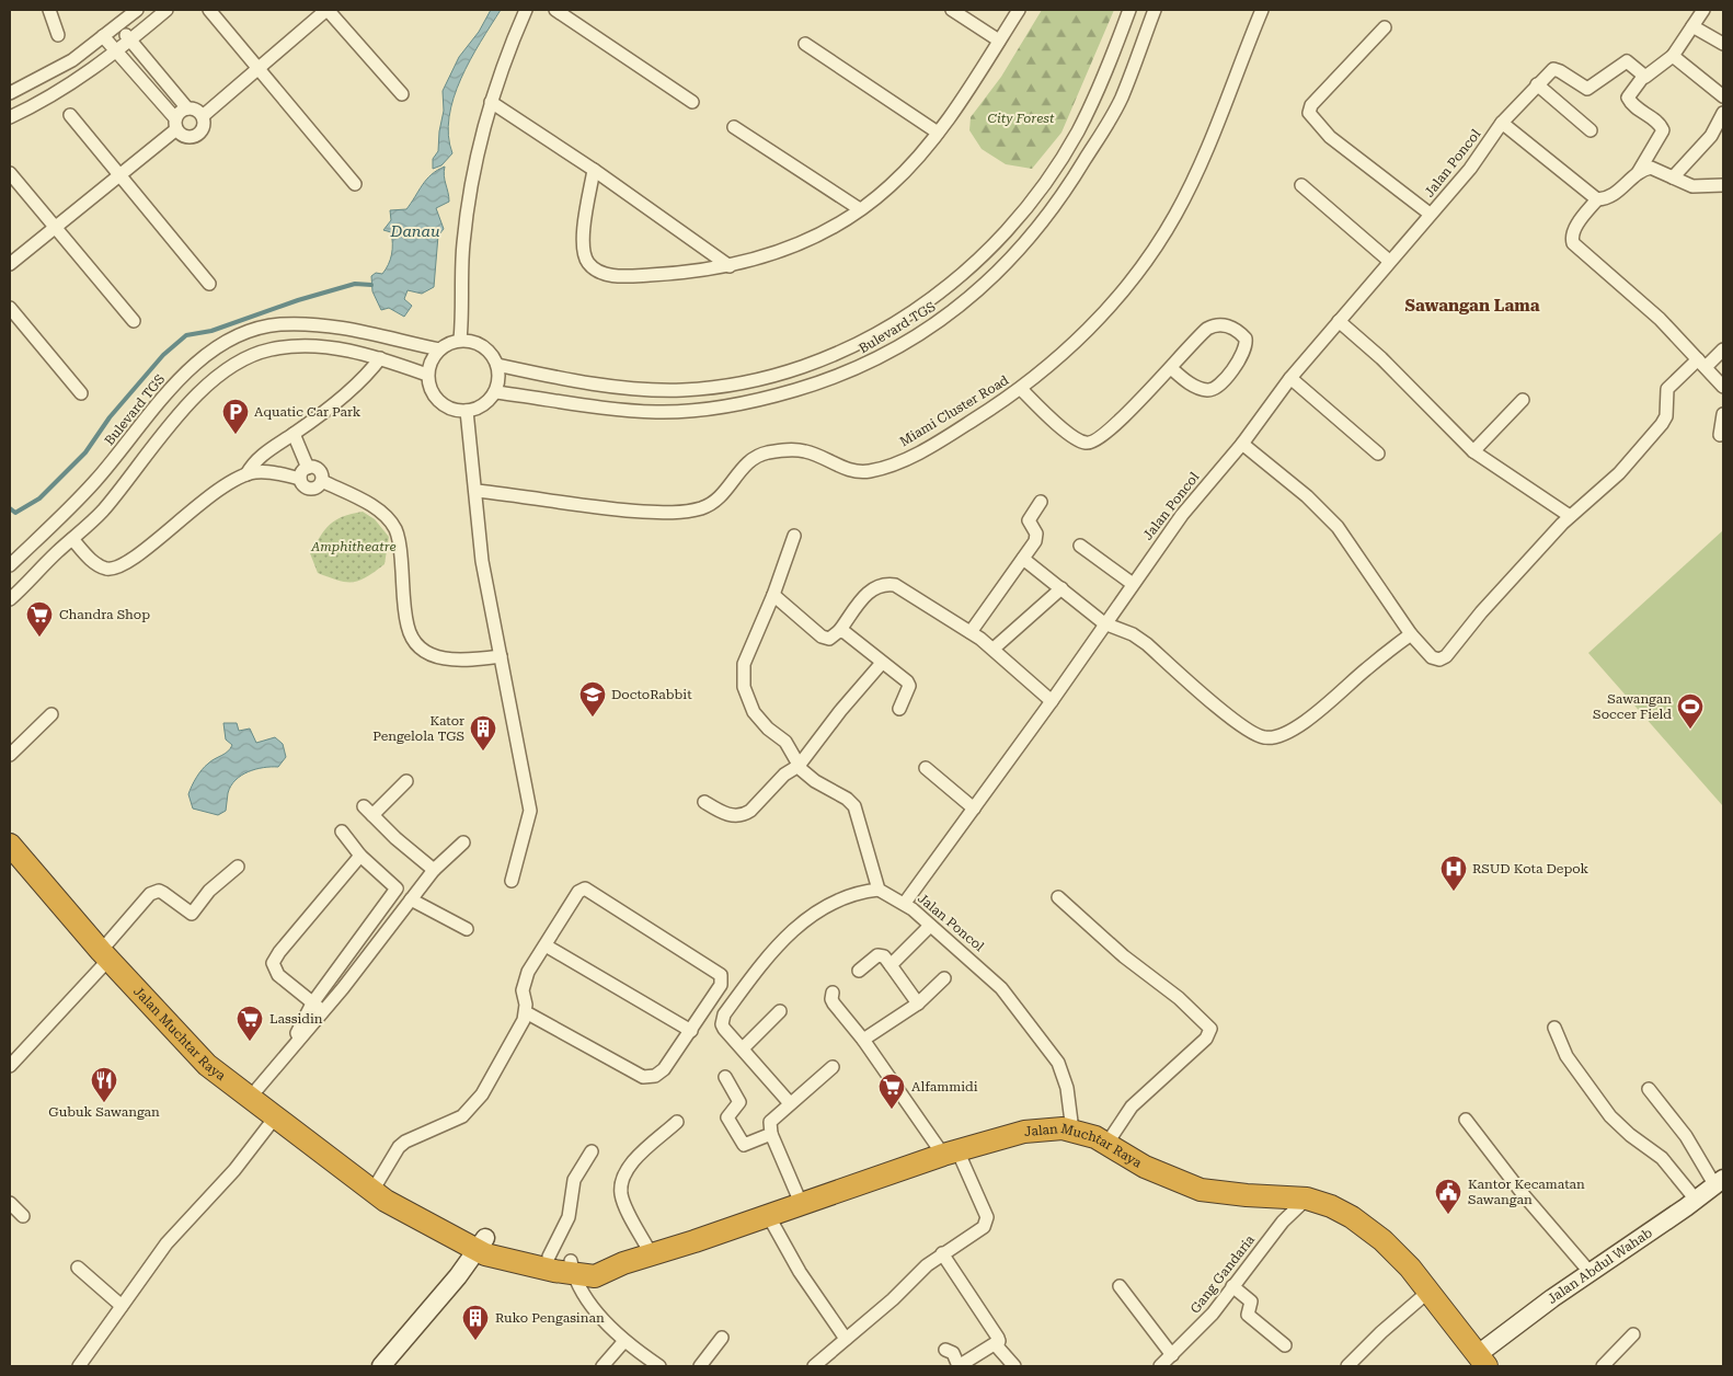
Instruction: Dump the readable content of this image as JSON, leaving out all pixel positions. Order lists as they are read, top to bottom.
{
  "streets": {
    "highway": ["Jalan Muchtar Raya"],
    "street": [
      "Jalan Poncol",
      "Bulevard TGS",
      "Miami Cluster Road",
      "Jalan Abdul Wahab",
      "Gang Gandaria"
    ]
  },
  "crossings": [
    ["Jalan Poncol", "Jalan Muchtar Raya"],
    ["Jalan Muchtar Raya", "Jalan Abdul Wahab"],
    ["Jalan Muchtar Raya", "Gang Gandaria"]
  ],
  "districts": ["Sawangan Lama"],
  "water": ["Danau"],
  "parks": ["City Forest", "Amphitheatre"],
  "places": {
    "parking": ["Aquatic Car Park"],
    "supermarket": ["Chandra Shop", "Lassidin", "Alfammidi"],
    "school or university": ["DoctoRabbit"],
    "sports": ["Sawangan Soccer Field"],
    "building": ["Kator Pengelola TGS", "Ruko Pengasinan"],
    "hospital": ["RSUD Kota Depok"],
    "restaurant": ["Gubuk Sawangan"],
    "public building": ["Kantor Kecamatan Sawangan"]
  }
}
